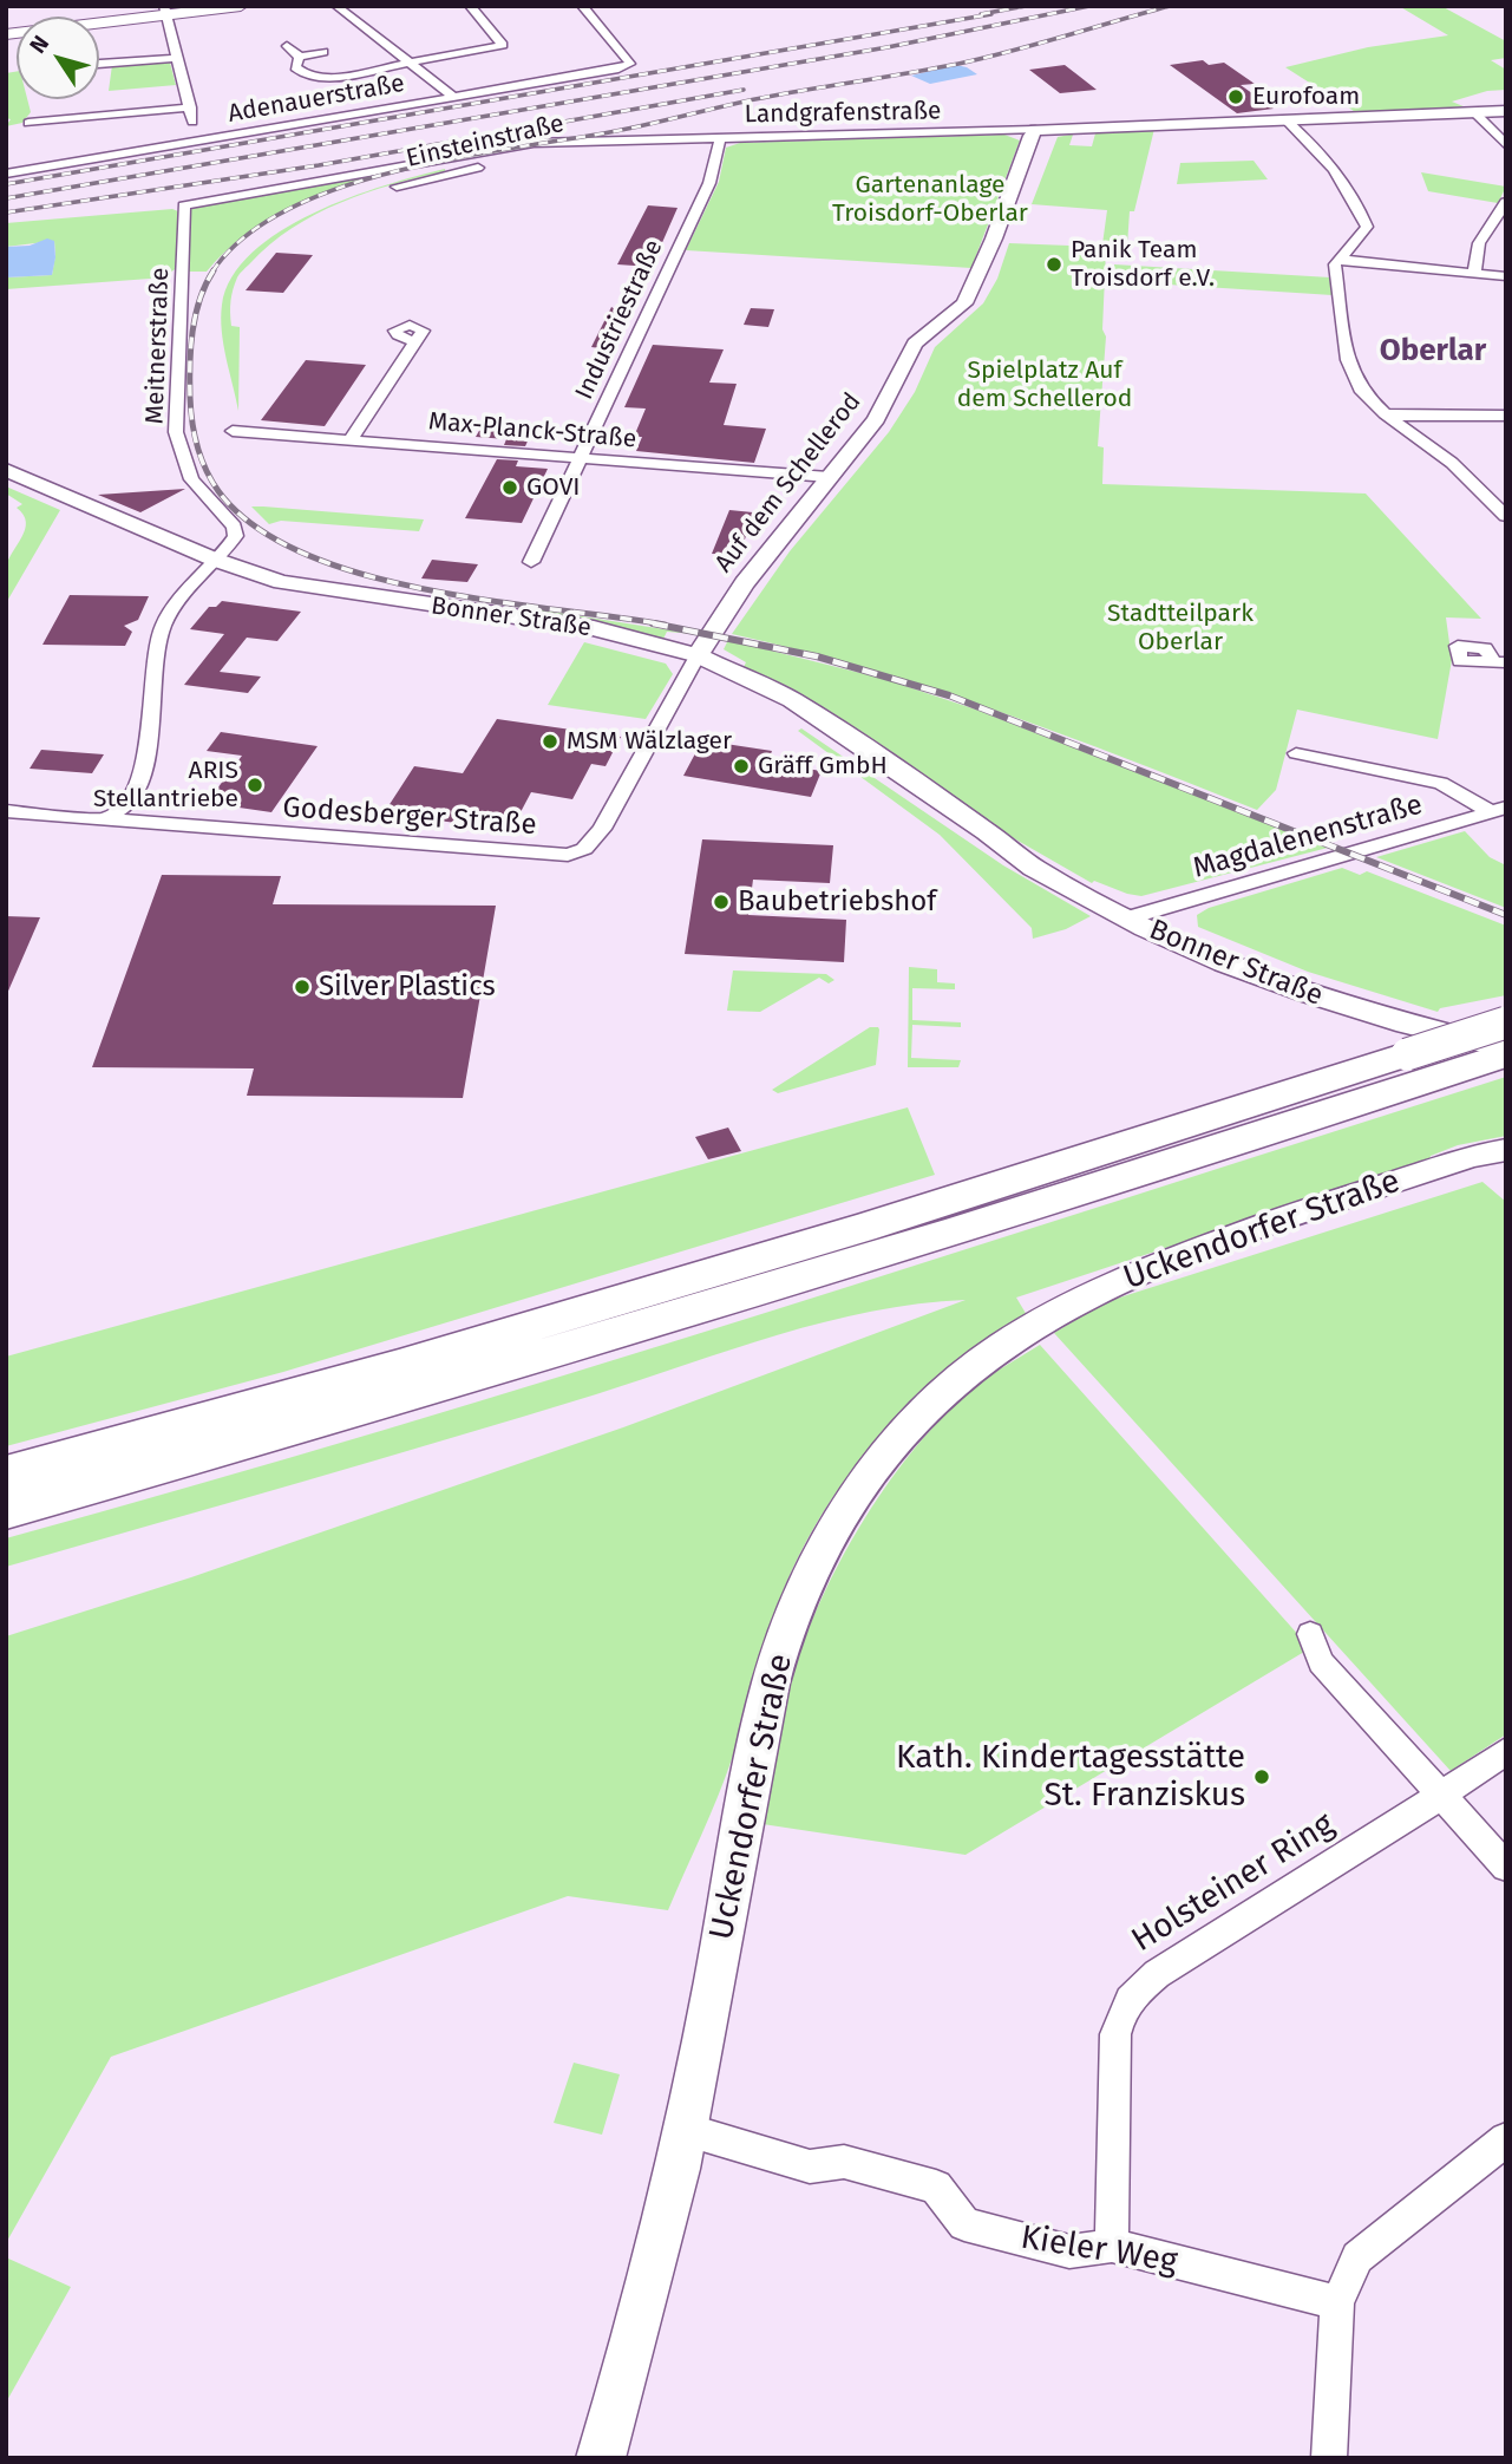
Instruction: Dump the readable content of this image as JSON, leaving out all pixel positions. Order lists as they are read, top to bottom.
{
  "streets": {
    "street": [
      "Adenauerstraße",
      "Landgrafenstraße",
      "Einsteinstraße",
      "Industriestraße",
      "Meitnerstraße",
      "Max-Planck-Straße",
      "Auf dem Schellerod",
      "Bonner Straße",
      "Godesberger Straße",
      "Magdalenenstraße",
      "Uckendorfer Straße",
      "Holsteiner Ring",
      "Kieler Weg"
    ]
  },
  "crossings": [
    ["Landgrafenstraße", "Einsteinstraße"],
    ["Landgrafenstraße", "Industriestraße"],
    ["Landgrafenstraße", "Meitnerstraße"],
    ["Landgrafenstraße", "Auf dem Schellerod"],
    ["Industriestraße", "Max-Planck-Straße"],
    ["Meitnerstraße", "Bonner Straße"],
    ["Max-Planck-Straße", "Auf dem Schellerod"],
    ["Auf dem Schellerod", "Bonner Straße"],
    ["Auf dem Schellerod", "Godesberger Straße"],
    ["Bonner Straße", "Godesberger Straße"],
    ["Bonner Straße", "Magdalenenstraße"],
    ["Uckendorfer Straße", "Kieler Weg"],
    ["Holsteiner Ring", "Kieler Weg"]
  ],
  "districts": ["Oberlar"],
  "parks": ["Gartenanlage Troisdorf-Oberlar", "Spielplatz Auf dem Schellerod", "Stadtteilpark Oberlar"],
  "places": [
    "Eurofoam",
    "Panik Team Troisdorf e.V.",
    "GOVI",
    "MSM Wälzlager",
    "Gräff GmbH",
    "ARIS Stellantriebe",
    "Baubetriebshof",
    "Silver Plastics",
    "Kath. Kindertagesstätte St. Franziskus"
  ],
  "north": "top left"
}
